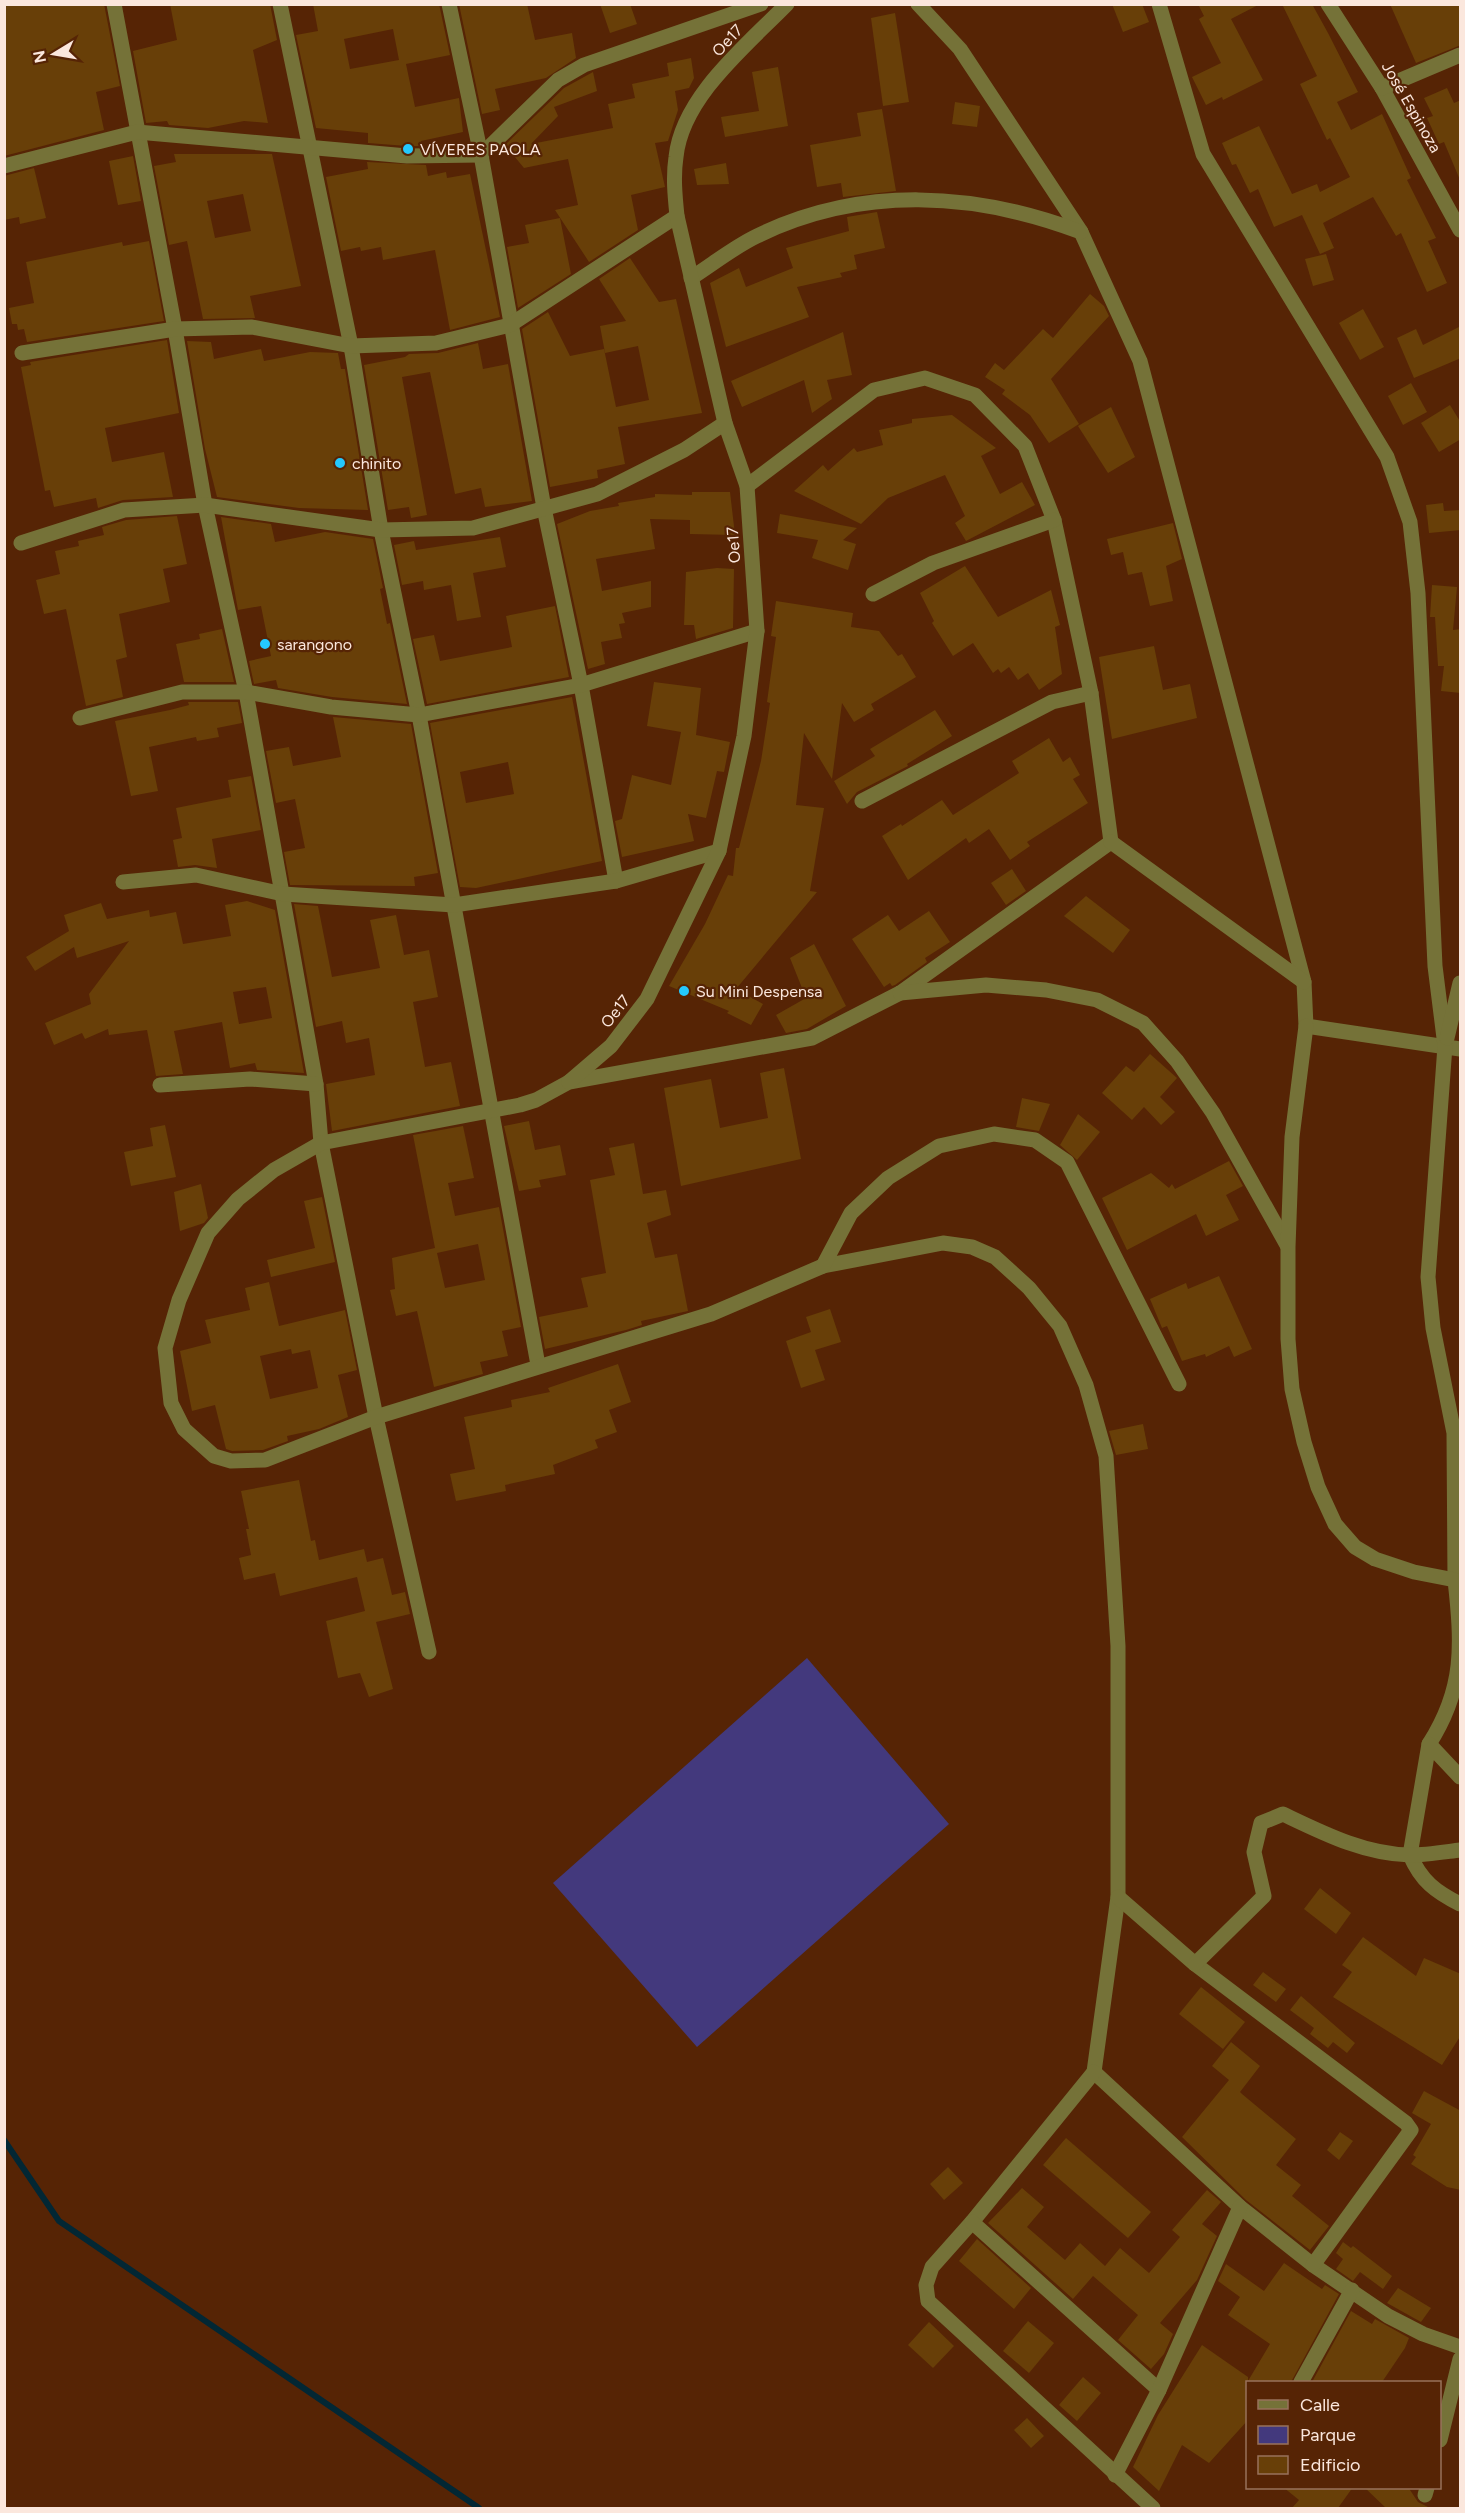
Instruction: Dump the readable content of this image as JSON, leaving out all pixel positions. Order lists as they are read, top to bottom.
{
  "streets": {
    "street": ["Oe17", "José Espinoza"]
  },
  "places": [
    "VÍVERES PAOLA",
    "chinito",
    "sarangono",
    "Su Mini Despensa"
  ],
  "legend": ["Calle", "Parque", "Edificio"],
  "north": "left"
}
